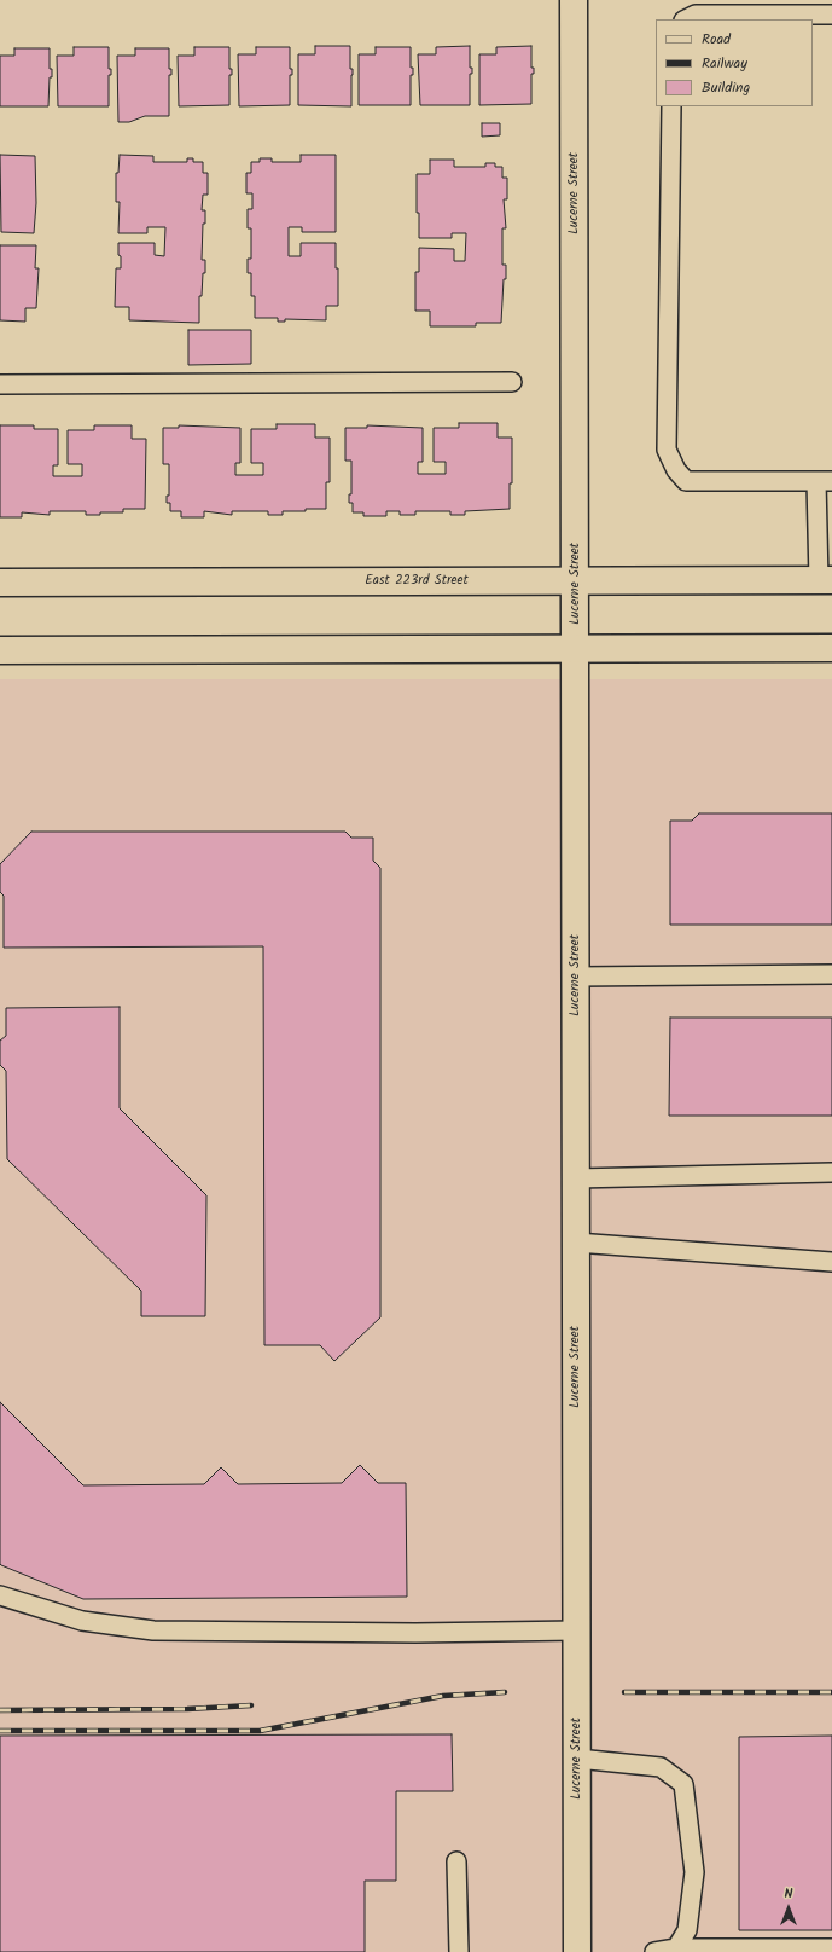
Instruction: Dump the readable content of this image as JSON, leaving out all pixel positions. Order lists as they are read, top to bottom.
{
  "streets": {
    "street": ["Lucerne Street", "East 223rd Street"]
  },
  "crossings": [
    ["Lucerne Street", "East 223rd Street"]
  ],
  "legend": ["Road", "Railway", "Building"],
  "north": "top"
}
